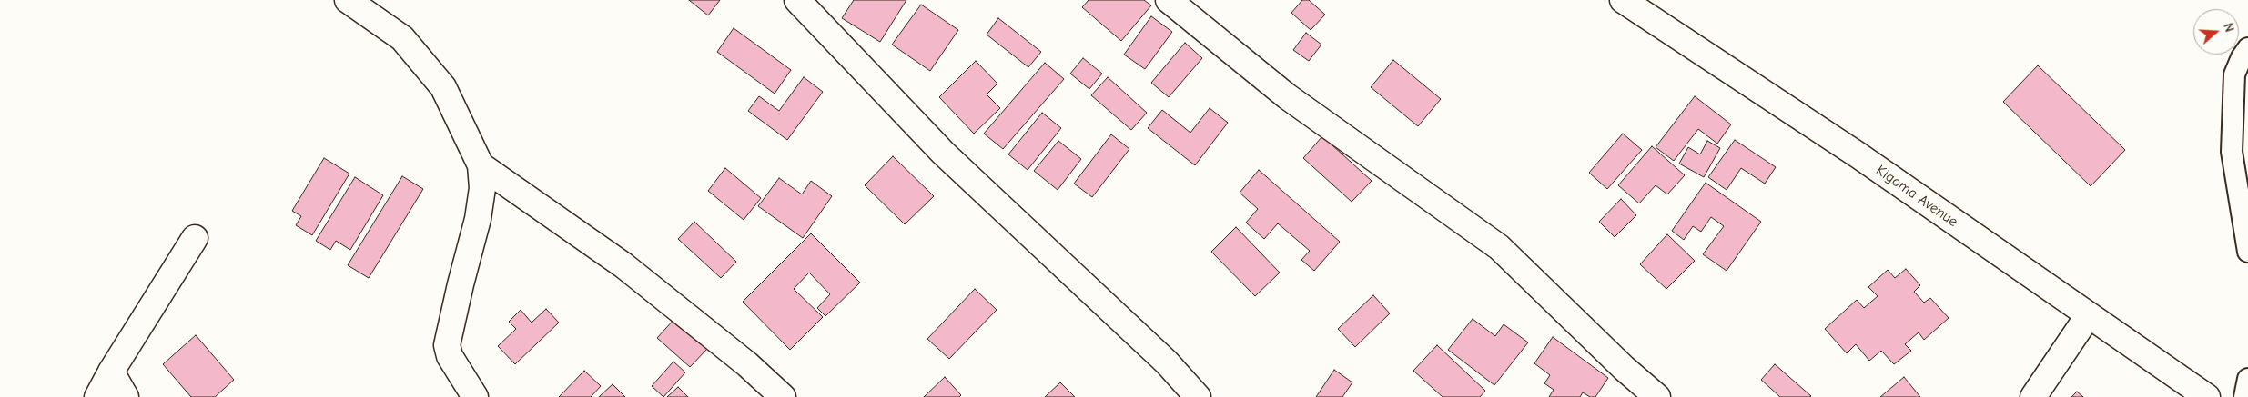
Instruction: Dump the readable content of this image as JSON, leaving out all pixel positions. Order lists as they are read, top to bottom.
{
  "streets": {
    "street": ["Kigoma Avenue"]
  },
  "north": "right"
}
